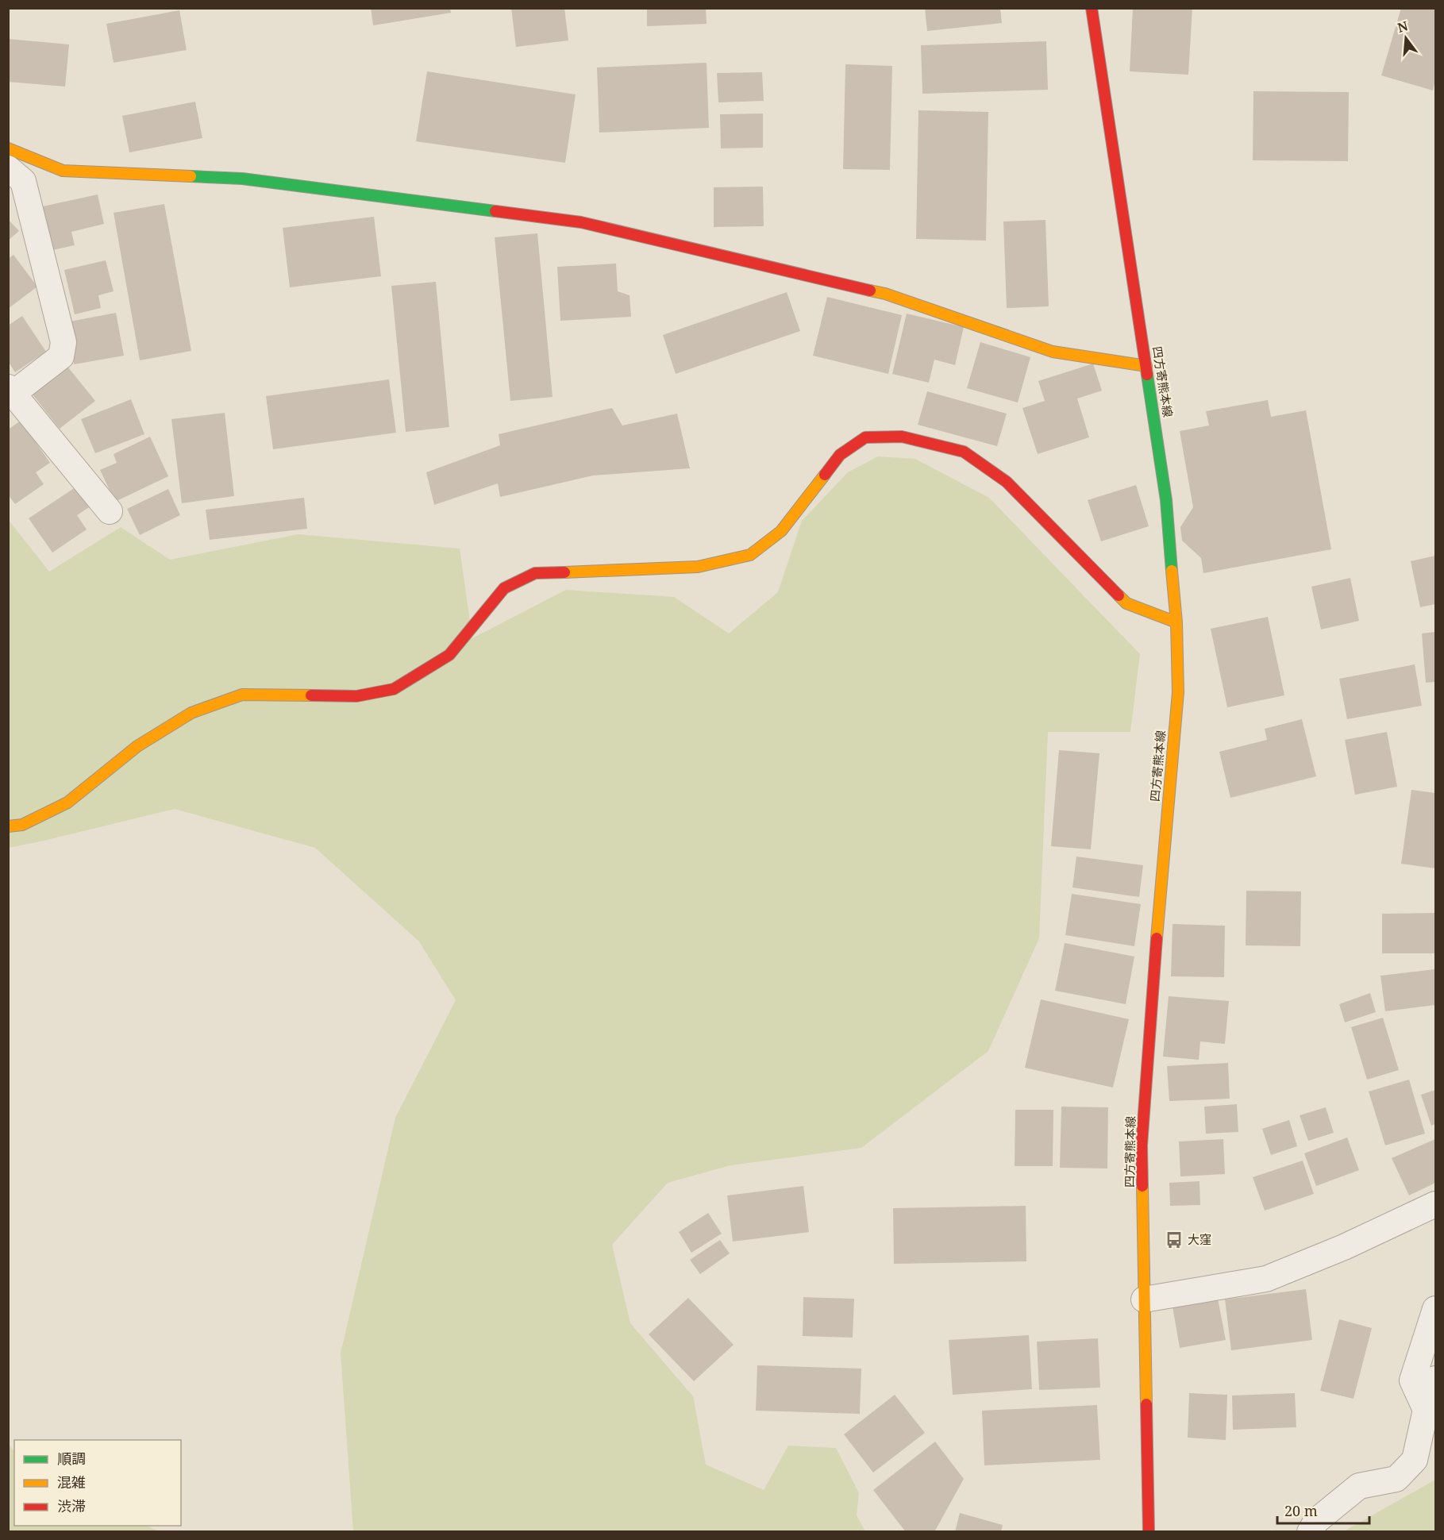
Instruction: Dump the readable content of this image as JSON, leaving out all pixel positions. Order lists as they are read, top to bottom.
{
  "streets": {
    "street": ["四方寄熊本線"]
  },
  "places": {
    "bus stop": ["大窪"]
  },
  "legend": ["順調", "混雑", "渋滞"],
  "scale_bar": "20 m",
  "north": "top"
}
